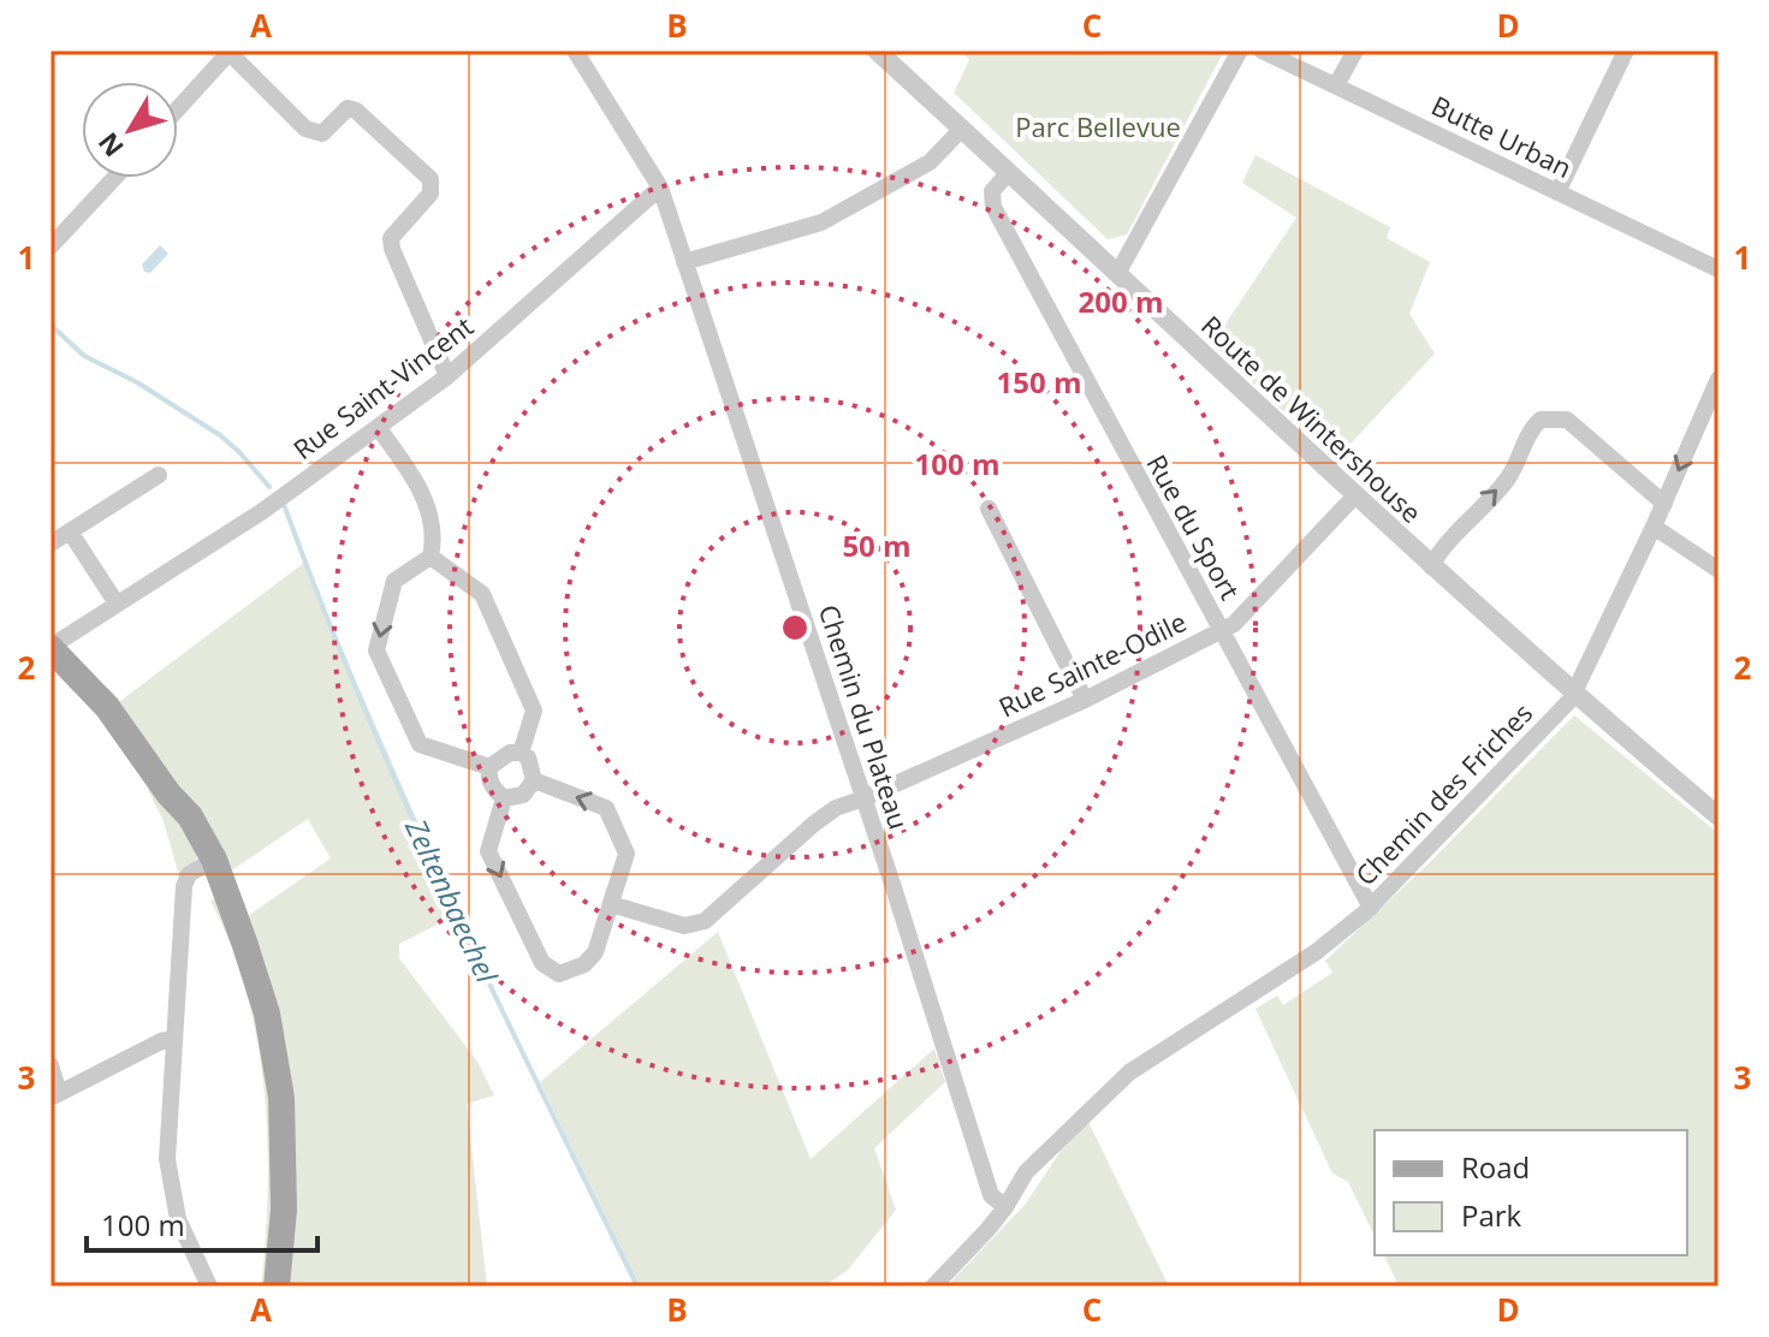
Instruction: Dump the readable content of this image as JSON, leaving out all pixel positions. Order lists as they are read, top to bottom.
{
  "streets": {
    "street": [
      "Butte Urban",
      "Rue Saint-Vincent",
      "Route de Wintershouse",
      "Rue du Sport",
      "Rue Sainte-Odile",
      "Chemin du Plateau",
      "Chemin des Friches"
    ]
  },
  "crossings": [
    ["Rue Saint-Vincent", "Chemin du Plateau"],
    ["Route de Wintershouse", "Rue du Sport"],
    ["Route de Wintershouse", "Rue Sainte-Odile"],
    ["Route de Wintershouse", "Chemin des Friches"],
    ["Rue du Sport", "Rue Sainte-Odile"],
    ["Rue du Sport", "Chemin des Friches"],
    ["Rue Sainte-Odile", "Chemin du Plateau"],
    ["Chemin du Plateau", "Chemin des Friches"]
  ],
  "water": ["Zeltenbaechel"],
  "parks": ["Parc Bellevue"],
  "legend": ["Road", "Park"],
  "scale_bar": "100 m",
  "north": "bottom left",
  "grid": {
    "columns": [
      "A",
      "B",
      "C",
      "D"
    ],
    "rows": ["1", "2", "3"]
  },
  "rings": [
    "200 m",
    "150 m",
    "100 m",
    "50 m"
  ]
}
